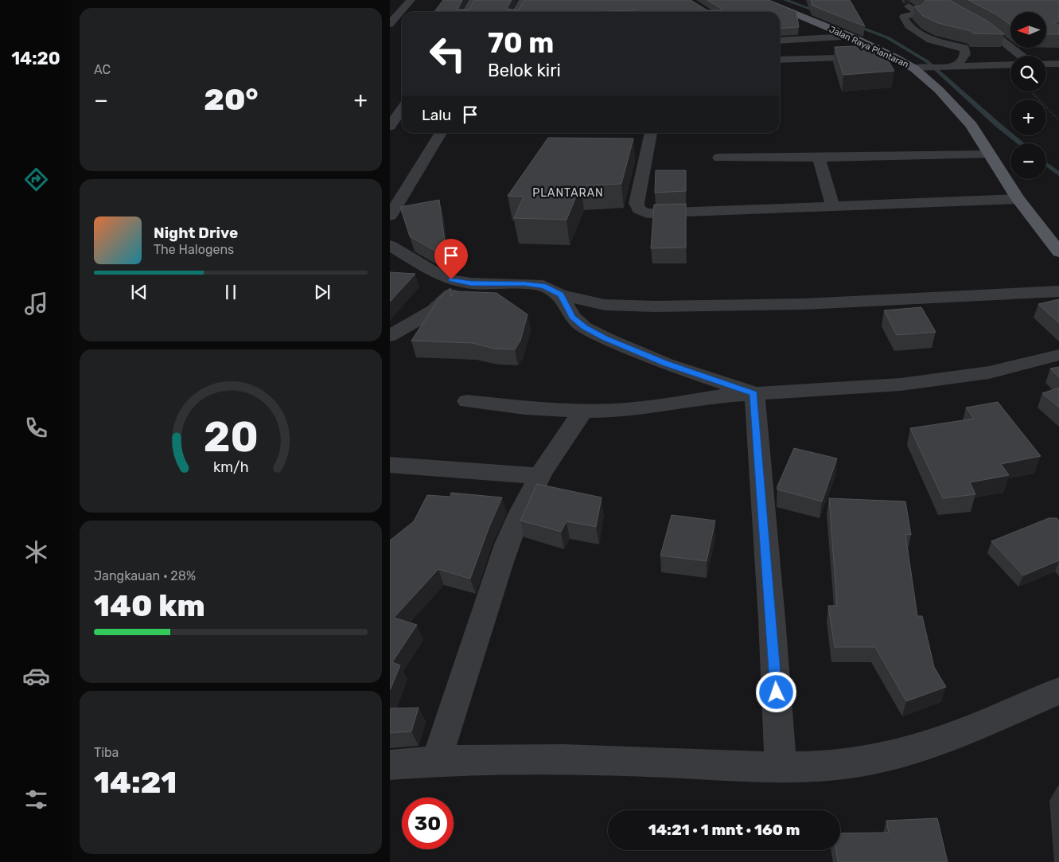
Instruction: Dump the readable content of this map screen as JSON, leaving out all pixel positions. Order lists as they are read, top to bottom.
{
  "streets": {
    "main road": ["Jalan Raya Plantaran"]
  },
  "districts": ["PLANTARAN"],
  "north": "left",
  "page": {
    "tabs": "14:20",
    "tile": [
      "AC",
      ["Jangkauan · 28%", "140 km"],
      ["Tiba", "14:21"]
    ],
    "map_buttons": ["+", "−"],
    "turn": ["70 m", "Belok kiri"],
    "heat": ["−", "20°", "+"],
    "then": "Lalu",
    "song": ["Night Drive", "The Halogens"],
    "limit": "30",
    "trip": "14:21 · 1 mnt · 160 m",
    "gauge": ["20", "km/h"]
  }
}
